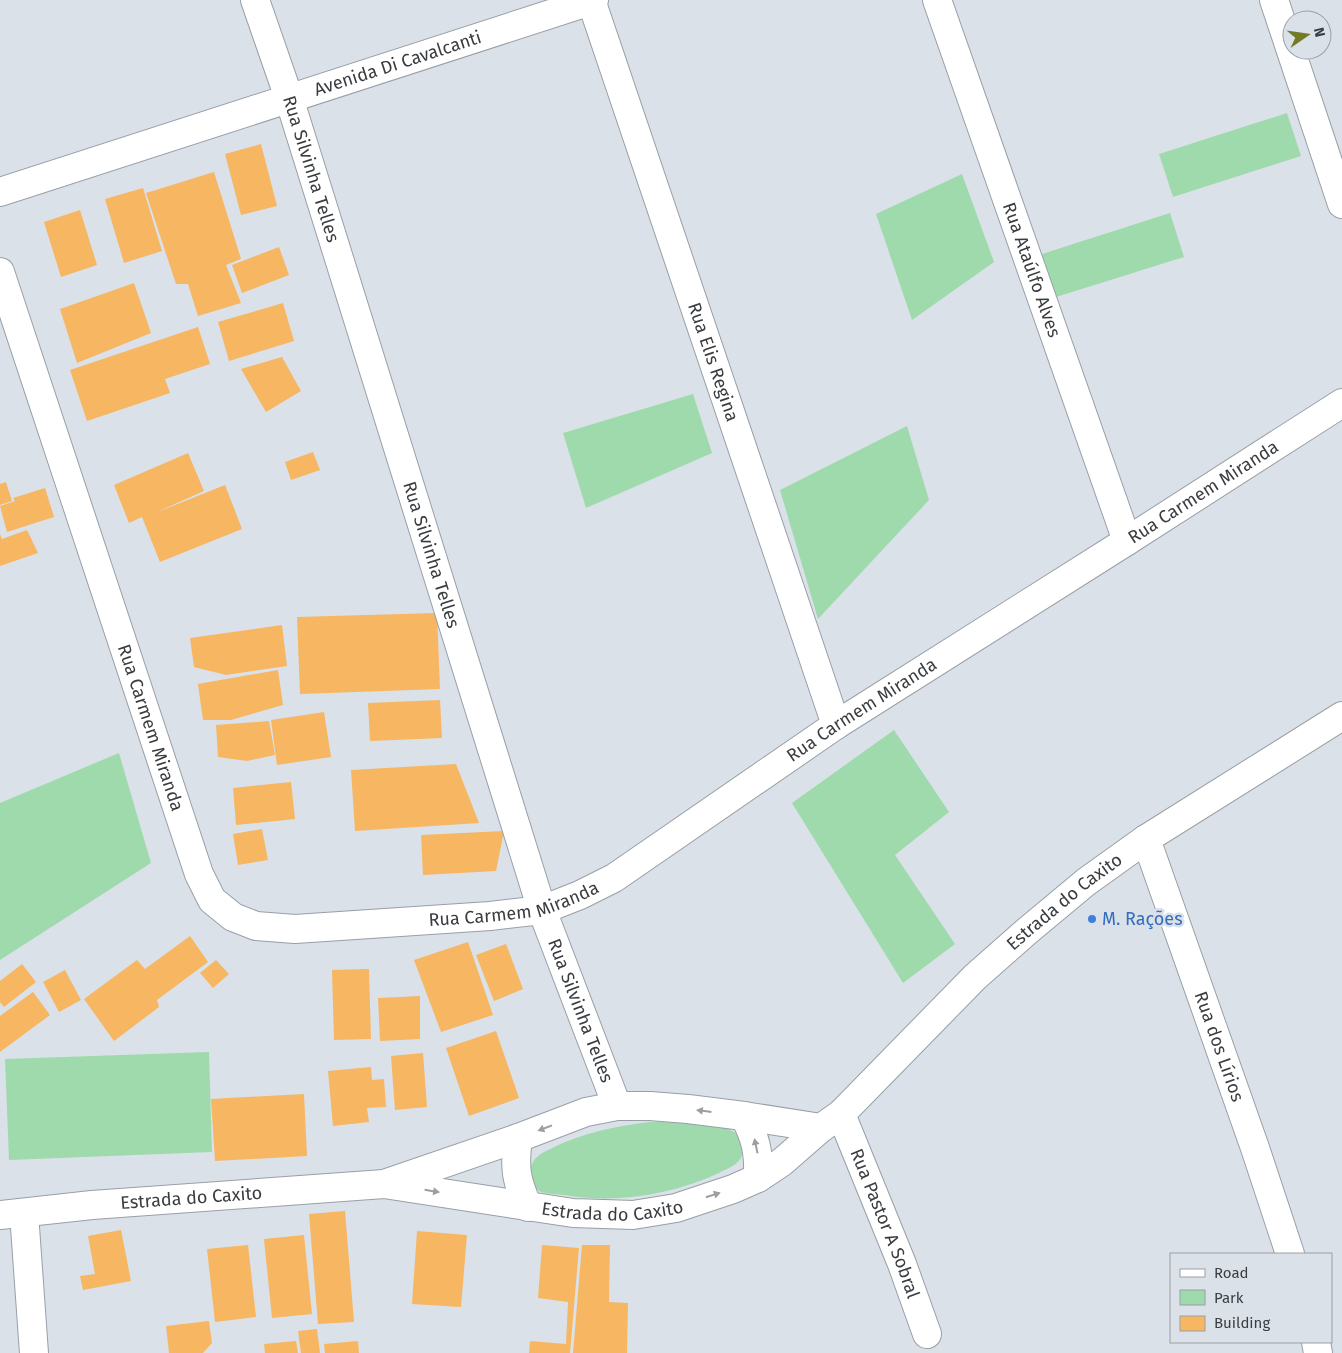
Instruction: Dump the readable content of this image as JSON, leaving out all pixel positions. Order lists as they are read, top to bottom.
{
  "streets": {
    "street": [
      "Avenida Di Cavalcanti",
      "Rua Silvinha Telles",
      "Rua Ataúlfo Alves",
      "Rua Elis Regina",
      "Rua Carmem Miranda",
      "Estrada do Caxito",
      "Rua dos Lírios",
      "Rua Pastor A Sobral"
    ]
  },
  "crossings": [
    ["Avenida Di Cavalcanti", "Rua Silvinha Telles"],
    ["Avenida Di Cavalcanti", "Rua Elis Regina"],
    ["Rua Silvinha Telles", "Rua Carmem Miranda"],
    ["Rua Silvinha Telles", "Estrada do Caxito"],
    ["Rua Ataúlfo Alves", "Rua Carmem Miranda"],
    ["Rua Elis Regina", "Rua Carmem Miranda"],
    ["Estrada do Caxito", "Rua dos Lírios"],
    ["Estrada do Caxito", "Rua Pastor A Sobral"]
  ],
  "places": ["M. Rações"],
  "legend": ["Road", "Park", "Building"],
  "north": "right"
}
